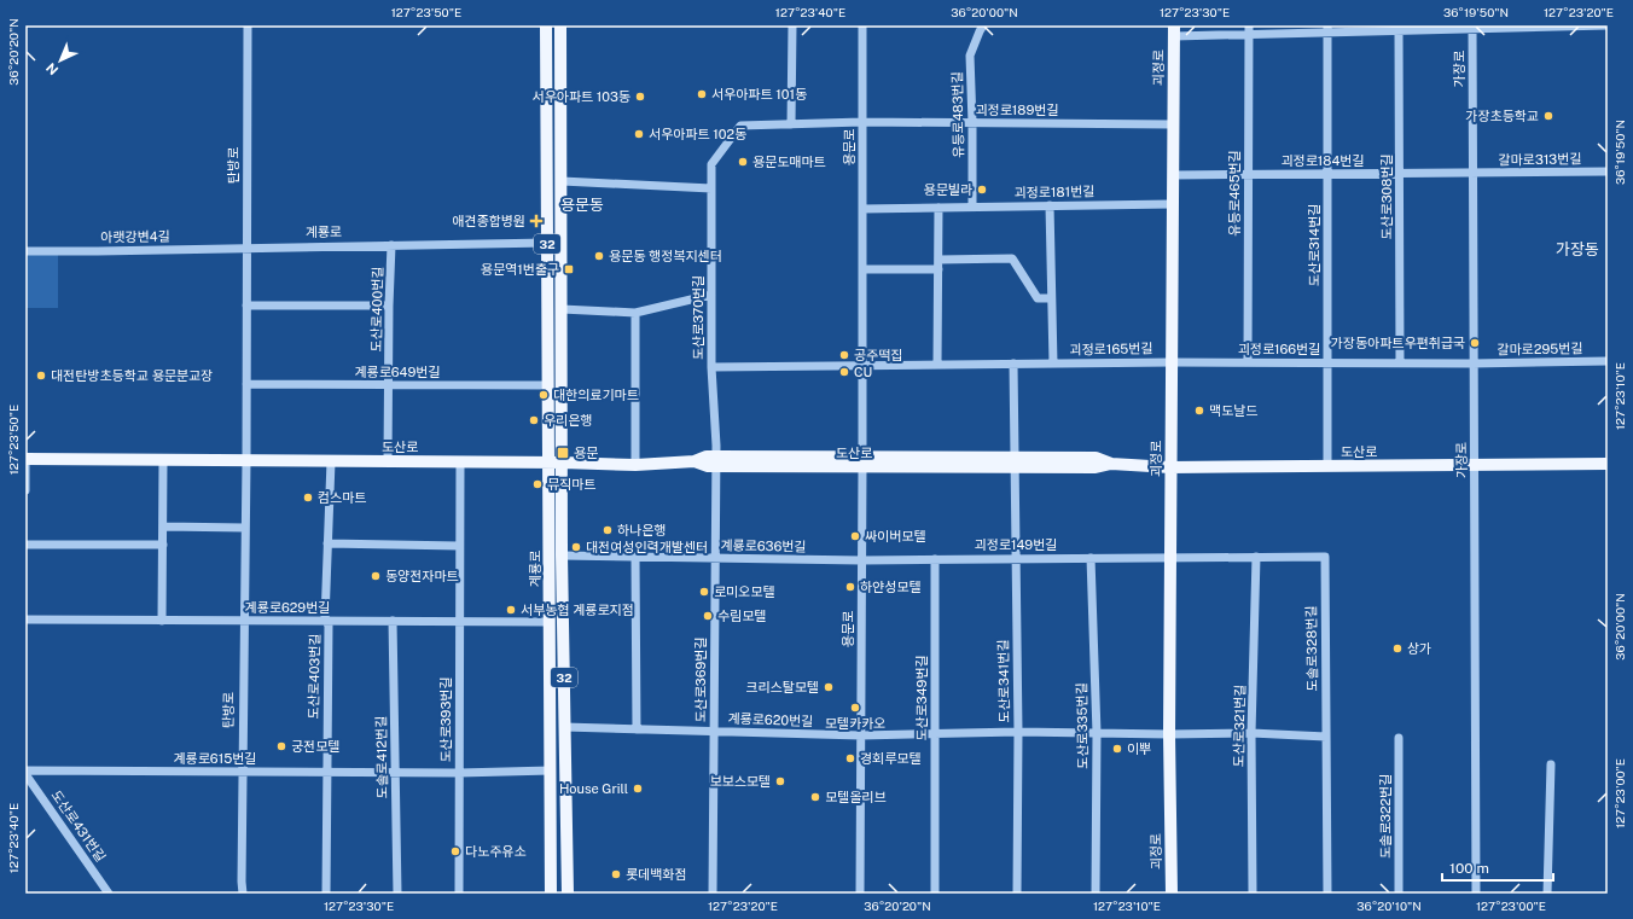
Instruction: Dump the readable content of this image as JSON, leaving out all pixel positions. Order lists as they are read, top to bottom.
{
  "streets": {
    "main road": [
      "괴정로",
      "계룡로",
      "32",
      "도산로"
    ],
    "street": [
      "가장로",
      "괴정로189번길",
      "유등로483번길",
      "용문로",
      "갈마로313번길",
      "괴정로184번길",
      "탄방로",
      "괴정로181번길",
      "유등로465번길",
      "도산로308번길",
      "아랫강변4길",
      "도산로314번길",
      "도산로400번길",
      "도산로370번길",
      "괴정로165번길",
      "괴정로166번길",
      "갈마로295번길",
      "계룡로649번길",
      "괴정로149번길",
      "계룡로636번길",
      "계룡로629번길",
      "도솔로328번길",
      "도산로403번길",
      "도산로369번길",
      "도산로341번길",
      "도산로349번길",
      "도산로393번길",
      "계룡로620번길",
      "도산로335번길",
      "도산로321번길",
      "도솔로412번길",
      "계룡로615번길",
      "도솔로322번길",
      "도산로431번길"
    ]
  },
  "crossings": [
    ["괴정로", "괴정로189번길"],
    ["괴정로", "괴정로184번길"],
    ["괴정로", "괴정로181번길"],
    ["괴정로", "괴정로165번길"],
    ["괴정로", "괴정로166번길"],
    ["괴정로", "도산로"],
    ["괴정로", "괴정로149번길"],
    ["괴정로", "도솔로328번길"],
    ["괴정로", "계룡로620번길"],
    ["가장로", "갈마로313번길"],
    ["가장로", "괴정로184번길"],
    ["가장로", "괴정로166번길"],
    ["가장로", "갈마로295번길"],
    ["가장로", "도산로"],
    ["괴정로189번길", "유등로483번길"],
    ["괴정로189번길", "용문로"],
    ["괴정로189번길", "도산로370번길"],
    ["유등로483번길", "괴정로181번길"],
    ["용문로", "괴정로181번길"],
    ["용문로", "도산로370번길"],
    ["용문로", "괴정로165번길"],
    ["용문로", "도산로"],
    ["용문로", "괴정로149번길"],
    ["용문로", "계룡로636번길"],
    ["용문로", "계룡로620번길"],
    ["갈마로313번길", "괴정로184번길"],
    ["괴정로184번길", "유등로465번길"],
    ["괴정로184번길", "도산로308번길"],
    ["괴정로184번길", "도산로314번길"],
    ["탄방로", "계룡로"],
    ["탄방로", "아랫강변4길"],
    ["탄방로", "계룡로649번길"],
    ["탄방로", "도산로"],
    ["탄방로", "계룡로629번길"],
    ["탄방로", "계룡로615번길"],
    ["괴정로181번길", "괴정로165번길"],
    ["유등로465번길", "괴정로166번길"],
    ["도산로308번길", "괴정로166번길"],
    ["계룡로", "아랫강변4길"],
    ["계룡로", "도산로400번길"],
    ["계룡로", "계룡로649번길"],
    ["계룡로", "도산로"],
    ["계룡로", "계룡로636번길"],
    ["계룡로", "계룡로629번길"],
    ["계룡로", "계룡로620번길"],
    ["계룡로", "계룡로615번길"],
    ["도산로314번길", "괴정로166번길"],
    ["도산로314번길", "도산로"],
    ["도산로400번길", "계룡로649번길"],
    ["도산로400번길", "도산로"],
    ["도산로370번길", "도산로"],
    ["도산로370번길", "도산로369번길"],
    ["괴정로165번길", "괴정로166번길"],
    ["괴정로166번길", "갈마로295번길"],
    ["도산로", "도산로403번길"],
    ["도산로", "도산로369번길"],
    ["도산로", "도산로341번길"],
    ["도산로", "도산로393번길"],
    ["괴정로149번길", "계룡로636번길"],
    ["괴정로149번길", "도솔로328번길"],
    ["괴정로149번길", "도산로341번길"],
    ["괴정로149번길", "도산로349번길"],
    ["괴정로149번길", "도산로335번길"],
    ["계룡로636번길", "도산로369번길"],
    ["계룡로629번길", "도산로403번길"],
    ["계룡로629번길", "도산로393번길"],
    ["계룡로629번길", "도솔로412번길"],
    ["도솔로328번길", "계룡로620번길"],
    ["도솔로328번길", "도산로321번길"],
    ["도산로403번길", "계룡로615번길"],
    ["도산로369번길", "계룡로620번길"],
    ["도산로341번길", "계룡로620번길"],
    ["도산로349번길", "계룡로620번길"],
    ["도산로393번길", "계룡로615번길"],
    ["계룡로620번길", "도산로335번길"],
    ["계룡로620번길", "도산로321번길"],
    ["도솔로412번길", "계룡로615번길"],
    ["계룡로615번길", "도산로431번길"]
  ],
  "districts": ["용문동", "가장동"],
  "places": {
    "other": [
      "서우아파트 101동",
      "서우아파트 103동",
      "가장초등학교",
      "서우아파트 102동",
      "용문도매마트",
      "용문빌라",
      "용문동 행정복지센터",
      "가장동아파트우편취급국",
      "공주떡집",
      "CU",
      "대전탄방초등학교 용문분교장",
      "대한의료기마트",
      "맥도날드",
      "우리은행",
      "뮤직마트",
      "컴스마트",
      "하나은행",
      "싸이버모텔",
      "대전여성인력개발센터",
      "동양전자마트",
      "하얀성모텔",
      "로미오모텔",
      "서부농협 계룡로지점",
      "수림모텔",
      "상가",
      "크리스탈모텔",
      "모텔카카오",
      "궁전모텔",
      "이뿌",
      "경회루모텔",
      "보보스모텔",
      "House Grill",
      "모텔올리브",
      "다노주유소",
      "롯데백화점"
    ],
    "health": ["애견종합병원"],
    "transit": ["용문역1번출구", "용문"]
  },
  "scale_bar": "100 m",
  "north": "bottom left",
  "coordinates": [
    "127°23'50\"E",
    "127°23'40\"E",
    "36°20'00\"N",
    "127°23'30\"E",
    "36°19'50\"N",
    "127°23'20\"E",
    "36°20'20\"N",
    "127°23'10\"E",
    "127°23'00\"E",
    "36°20'10\"N"
  ]
}
